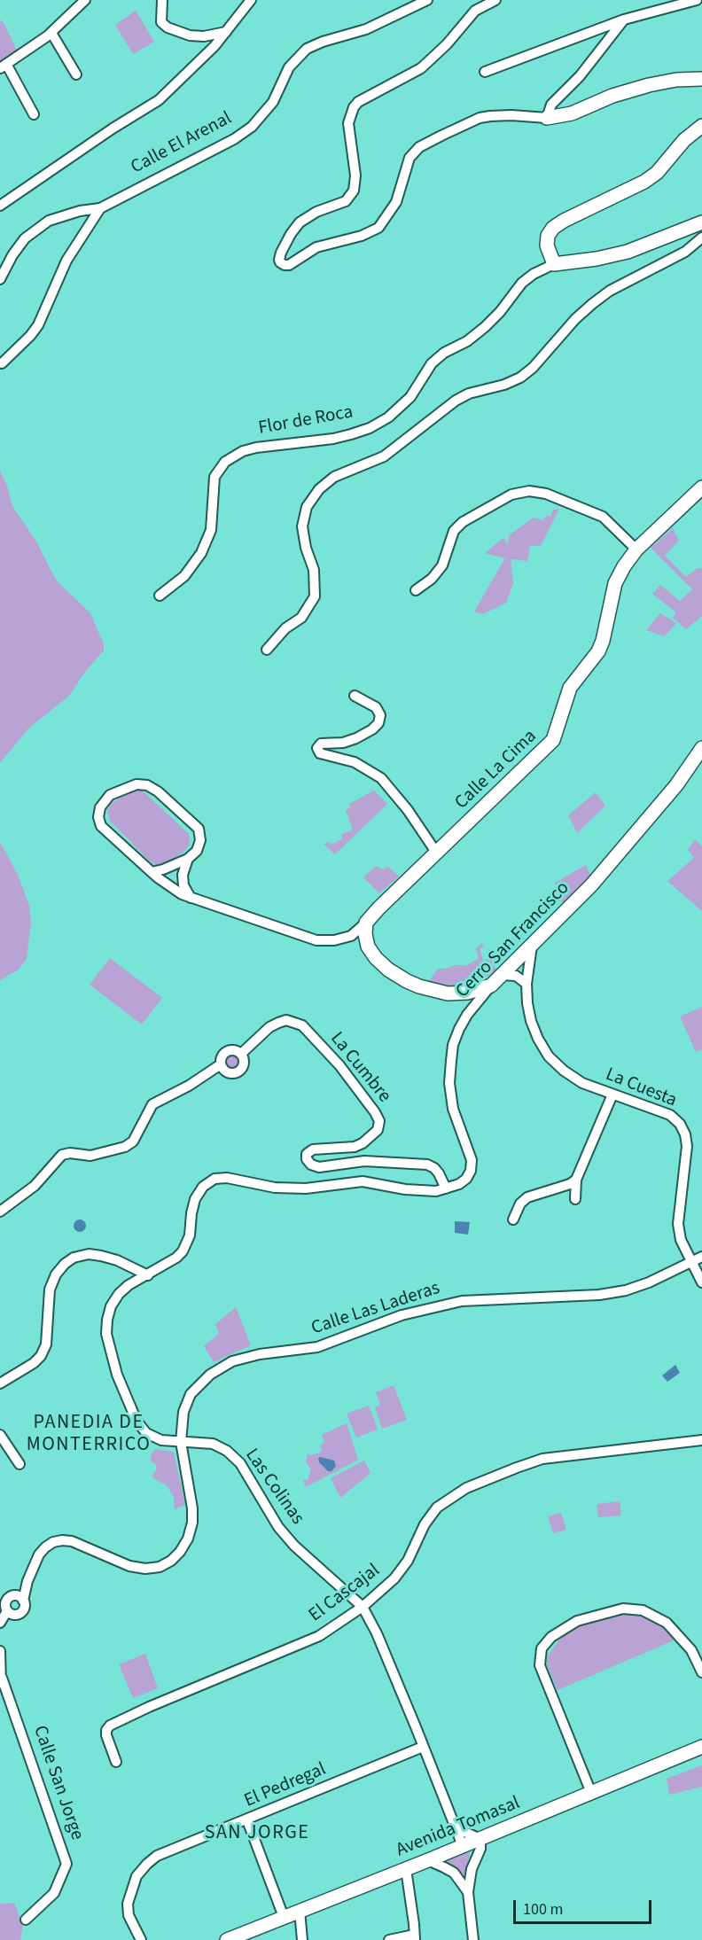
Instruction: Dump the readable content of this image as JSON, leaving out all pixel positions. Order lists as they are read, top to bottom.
{
  "streets": {
    "street": [
      "Calle El Arenal",
      "Flor de Roca",
      "Calle La Cima",
      "Cerro San Francisco",
      "La Cumbre",
      "La Cuesta",
      "Calle Las Laderas",
      "Las Colinas",
      "El Cascajal",
      "Calle San Jorge",
      "El Pedregal",
      "Avenida Tomasal"
    ]
  },
  "crossings": [
    ["Cerro San Francisco", "La Cumbre"],
    ["Cerro San Francisco", "La Cuesta"],
    ["Cerro San Francisco", "Las Colinas"],
    ["La Cuesta", "Calle Las Laderas"],
    ["Calle Las Laderas", "Las Colinas"],
    ["Las Colinas", "El Cascajal"],
    ["Las Colinas", "El Pedregal"],
    ["Las Colinas", "Avenida Tomasal"]
  ],
  "districts": ["PANEDIA DE MONTERRICO", "SAN JORGE"],
  "scale_bar": "100 m"
}
